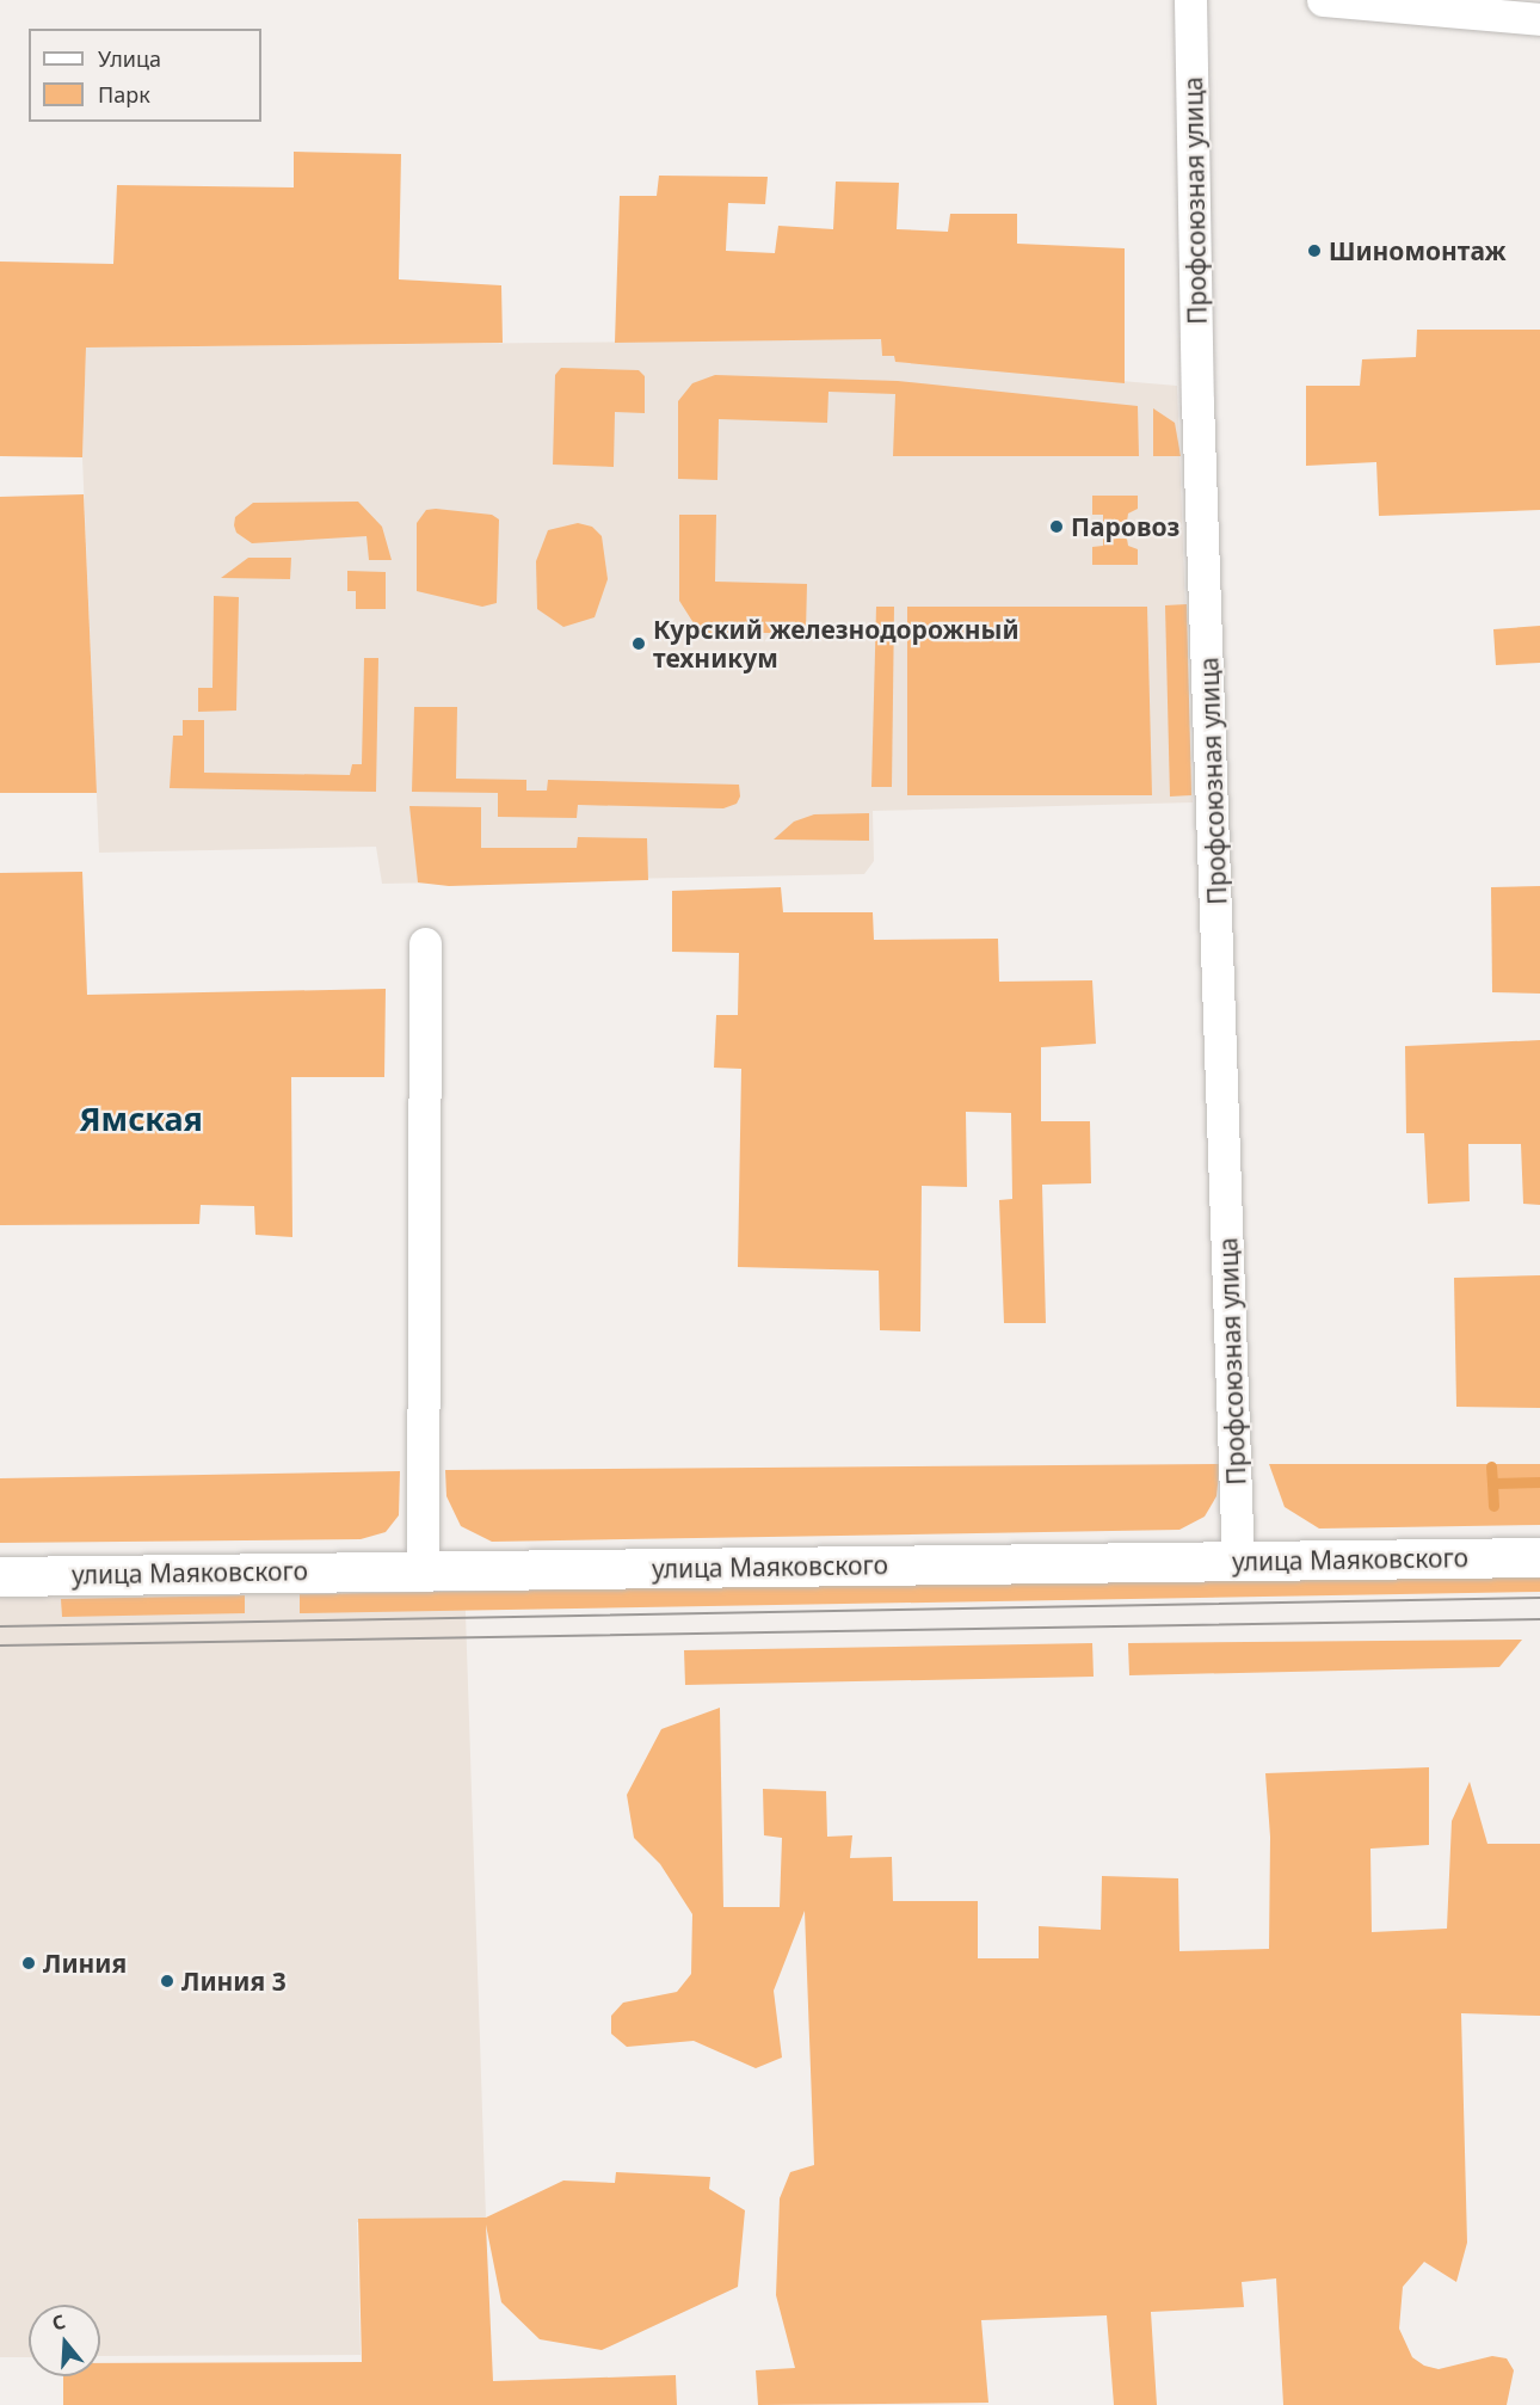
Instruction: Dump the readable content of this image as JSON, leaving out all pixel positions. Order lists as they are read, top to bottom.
{
  "streets": {
    "main road": ["улица Маяковского"],
    "street": ["Профсоюзная улица"]
  },
  "crossings": [
    ["Профсоюзная улица", "улица Маяковского"]
  ],
  "districts": ["Ямская"],
  "places": [
    "Шиномонтаж",
    "Паровоз",
    "Курский железнодорожный техникум",
    "Линия",
    "Линия 3"
  ],
  "legend": ["Улица", "Парк"],
  "north": "top"
}
